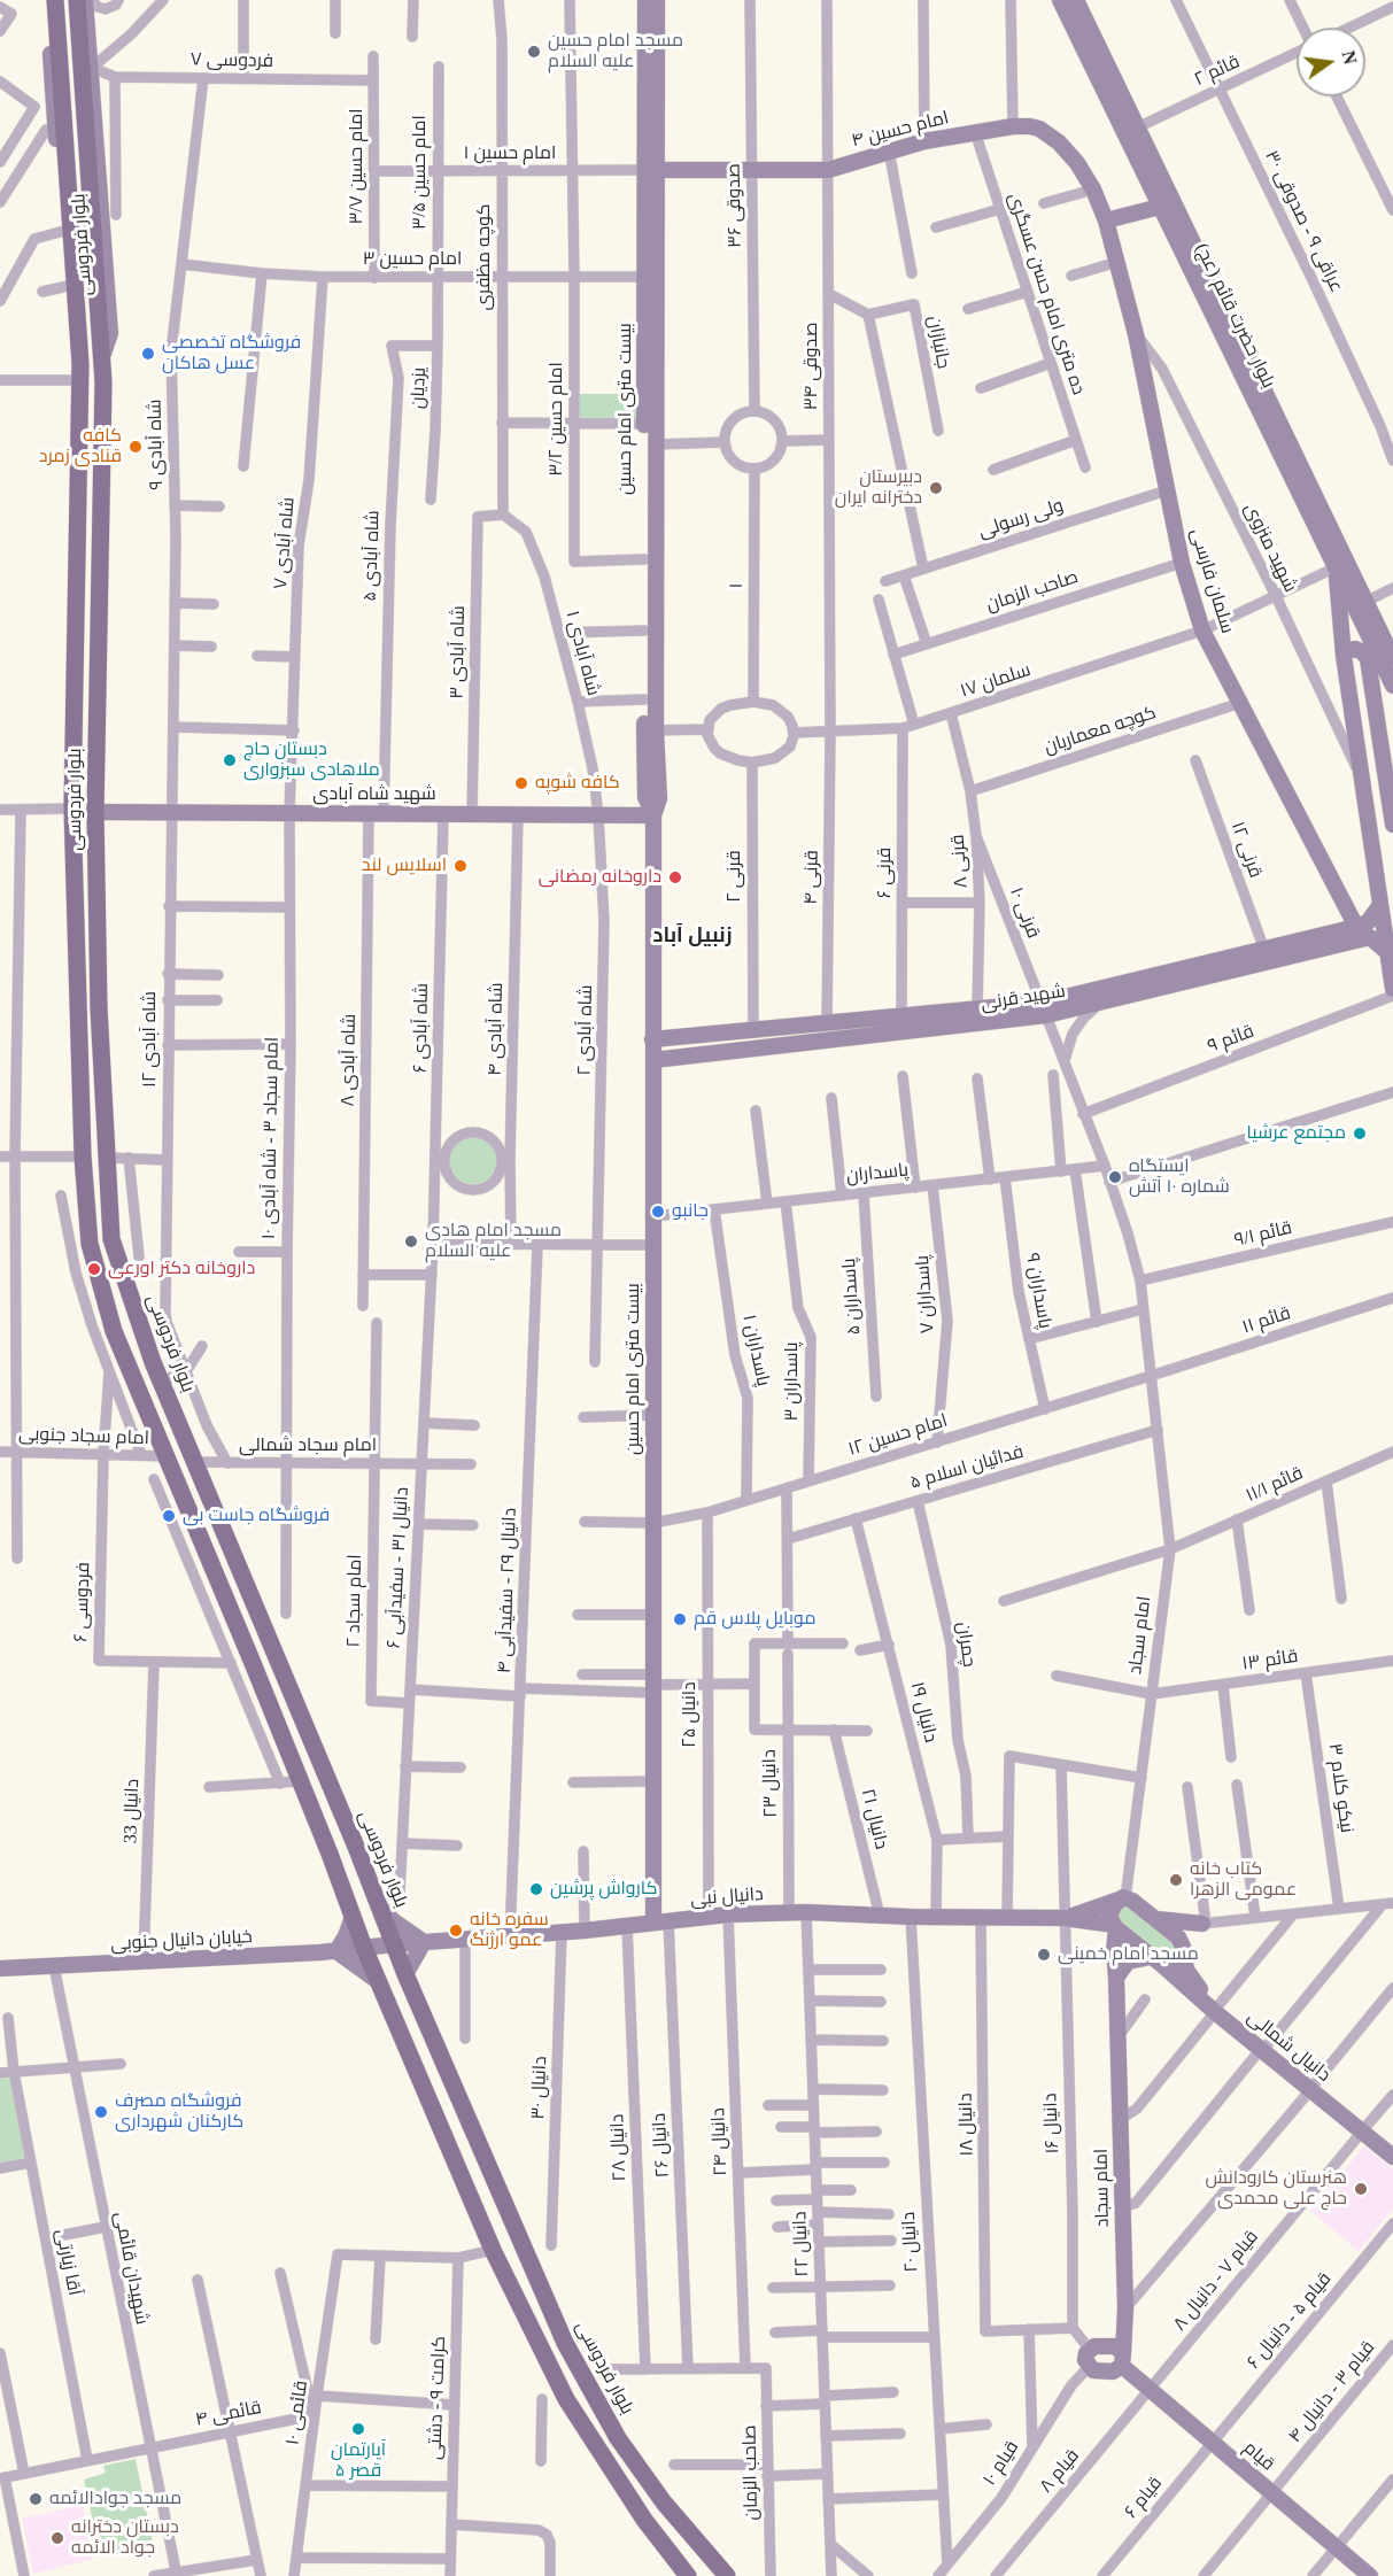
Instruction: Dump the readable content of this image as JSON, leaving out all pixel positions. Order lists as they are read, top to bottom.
{
  "streets": {
    "main road": [
      "امام حسین ۴",
      "بلوار فردوسی",
      "بلوار حضرت قائم (عج)",
      "بیست متری امام حسین",
      "سلمان فارسی",
      "شهید شاه آبادی",
      "شهید قرنی",
      "امام سجاد",
      "دانیال نبی",
      "خیابان دانیال جنوبی",
      "دانیال شمالی",
      "قیام"
    ],
    "street": [
      "فردوسی ۷",
      "قائم ۲",
      "امام حسین ۱",
      "امام حسین ۳/۷",
      "امام حسین ۳/۵",
      "صدوقی ۳۶",
      "عراقی ۹ - صدوقی ۳۰",
      "کوچه مظفری",
      "امام حسین ۳",
      "ده متری امام حسن عسگری",
      "جانبازان",
      "صدوقی ۳۴",
      "یزدیان",
      "امام حسین ۳/۲",
      "شاه آبادی ۹",
      "ولی رسولی",
      "شاه آبادی ۷",
      "شهید منزوی",
      "شاه آبادی ۵",
      "۱",
      "صاحب الزمان",
      "شاه آبادی ۳",
      "شاه آبادی ۱",
      "سلمان ۱۷",
      "کوچه معماریان",
      "قرنی ۱۲",
      "قرنی ۸",
      "قرنی ۶",
      "قرنی ۲",
      "قرنی ۴",
      "قرنی ۱۰",
      "شاه آبادی ۶",
      "شاه آبادی ۴",
      "شاه آبادی ۲",
      "شاه آبادی ۱۲",
      "قائم ۹",
      "شاه آبادی ۸",
      "امام سجاد ۳ - شاه آبادی ۱۰",
      "پاسداران",
      "قائم ۹/۱",
      "پاسداران ۹",
      "پاسداران ۷",
      "پاسداران ۵",
      "قائم ۱۱",
      "پاسداران ۱",
      "پاسداران ۳",
      "امام حسین ۱۲",
      "امام سجاد جنوبی",
      "امام سجاد شمالی",
      "فدائیان اسلام ۵",
      "قائم ۱۱/۱",
      "دانیال ۳۱ - سفیدآبی ۶",
      "دانیال ۲۹ - سفیدآبی ۴",
      "امام سجاد ۲",
      "فردوسی ۶",
      "چمران",
      "قائم ۱۳",
      "دانیال ۱۹",
      "دانیال ۲۵",
      "دانیال ۲۳",
      "نیکو کلام ۳",
      "دانیال 33",
      "دانیال ۲۱",
      "دانیال ۳۰",
      "دانیال ۱۶",
      "دانیال ۱۸",
      "دانیال ۲۴",
      "دانیال ۲۶",
      "دانیال ۲۸",
      "دانیال ۲۰",
      "دانیال ۲۲",
      "آقا زیارتی",
      "شهیدان قائمی",
      "قیام ۷ - دانیال ۸",
      "قیام ۵ - دانیال ۶",
      "قیام ۳ - دانیال ۴",
      "کرامت ۹ - دشتی",
      "قائمی ۱۰",
      "قائمی ۴",
      "قیام ۱۰",
      "قیام ۸",
      "قیام ۶"
    ]
  },
  "crossings": [
    ["فردوسی ۷", "امام حسین ۳/۷"],
    ["فردوسی ۷", "بلوار فردوسی"],
    ["فردوسی ۷", "شاه آبادی ۹"],
    ["قائم ۲", "عراقی ۹ - صدوقی ۳۰"],
    ["قائم ۲", "بلوار حضرت قائم (عج)"],
    ["امام حسین ۴", "امام حسین ۱"],
    ["امام حسین ۴", "صدوقی ۳۶"],
    ["امام حسین ۴", "ده متری امام حسن عسگری"],
    ["امام حسین ۴", "صدوقی ۳۴"],
    ["امام حسین ۴", "بیست متری امام حسین"],
    ["امام حسین ۴", "سلمان فارسی"],
    ["امام حسین ۱", "امام حسین ۳/۷"],
    ["امام حسین ۱", "امام حسین ۳/۵"],
    ["امام حسین ۱", "کوچه مظفری"],
    ["امام حسین ۱", "بیست متری امام حسین"],
    ["امام حسین ۱", "امام حسین ۳/۲"],
    ["امام حسین ۳/۷", "امام حسین ۳"],
    ["امام حسین ۳/۵", "امام حسین ۳"],
    ["امام حسین ۳/۵", "یزدیان"],
    ["صدوقی ۳۶", "۱"],
    ["بلوار فردوسی", "شهید شاه آبادی"],
    ["بلوار فردوسی", "امام سجاد جنوبی"],
    ["بلوار فردوسی", "امام سجاد شمالی"],
    ["بلوار فردوسی", "دانیال نبی"],
    ["بلوار فردوسی", "خیابان دانیال جنوبی"],
    ["کوچه مظفری", "امام حسین ۳"],
    ["کوچه مظفری", "شاه آبادی ۳"],
    ["کوچه مظفری", "شاه آبادی ۱"],
    ["امام حسین ۳", "یزدیان"],
    ["امام حسین ۳", "بیست متری امام حسین"],
    ["امام حسین ۳", "امام حسین ۳/۲"],
    ["امام حسین ۳", "شاه آبادی ۹"],
    ["امام حسین ۳", "شاه آبادی ۷"],
    ["بلوار حضرت قائم (عج)", "شهید منزوی"],
    ["بلوار حضرت قائم (عج)", "سلمان ۱۷"],
    ["صدوقی ۳۴", "سلمان ۱۷"],
    ["صدوقی ۳۴", "قرنی ۴"],
    ["یزدیان", "شاه آبادی ۵"],
    ["بیست متری امام حسین", "امام حسین ۳/۲"],
    ["بیست متری امام حسین", "شهید شاه آبادی"],
    ["بیست متری امام حسین", "شهید قرنی"],
    ["بیست متری امام حسین", "پاسداران"],
    ["بیست متری امام حسین", "امام حسین ۱۲"],
    ["بیست متری امام حسین", "دانیال نبی"],
    ["بیست متری امام حسین", "دانیال ۲۶"],
    ["شاه آبادی ۹", "شهید شاه آبادی"],
    ["شاه آبادی ۹", "شاه آبادی ۱۲"],
    ["ولی رسولی", "سلمان فارسی"],
    ["شاه آبادی ۷", "شهید شاه آبادی"],
    ["شاه آبادی ۷", "امام سجاد ۳ - شاه آبادی ۱۰"],
    ["شهید منزوی", "سلمان فارسی"],
    ["شهید منزوی", "سلمان ۱۷"],
    ["شاه آبادی ۵", "شهید شاه آبادی"],
    ["شاه آبادی ۵", "شاه آبادی ۸"],
    ["سلمان فارسی", "صاحب الزمان"],
    ["سلمان فارسی", "سلمان ۱۷"],
    ["سلمان فارسی", "کوچه معماریان"],
    ["سلمان فارسی", "شهید قرنی"],
    ["۱", "سلمان ۱۷"],
    ["۱", "قرنی ۲"],
    ["صاحب الزمان", "دانیال ۲۴"],
    ["شاه آبادی ۳", "شاه آبادی ۱"],
    ["شاه آبادی ۳", "شهید شاه آبادی"],
    ["شاه آبادی ۱", "شهید شاه آبادی"],
    ["شاه آبادی ۱", "شاه آبادی ۲"],
    ["سلمان ۱۷", "قرنی ۸"],
    ["سلمان ۱۷", "قرنی ۶"],
    ["سلمان ۱۷", "قرنی ۲"],
    ["سلمان ۱۷", "قرنی ۴"],
    ["کوچه معماریان", "قرنی ۸"],
    ["شهید شاه آبادی", "شاه آبادی ۶"],
    ["شهید شاه آبادی", "شاه آبادی ۴"],
    ["شهید شاه آبادی", "شاه آبادی ۲"],
    ["شهید شاه آبادی", "شاه آبادی ۱۲"],
    ["شهید شاه آبادی", "شاه آبادی ۸"],
    ["شهید شاه آبادی", "امام سجاد ۳ - شاه آبادی ۱۰"],
    ["قرنی ۱۲", "شهید قرنی"],
    ["قرنی ۸", "قرنی ۱۰"],
    ["قرنی ۸", "شهید قرنی"],
    ["قرنی ۶", "شهید قرنی"],
    ["قرنی ۲", "شهید قرنی"],
    ["قرنی ۴", "شهید قرنی"],
    ["قرنی ۱۰", "شهید قرنی"],
    ["قرنی ۱۰", "قائم ۹"],
    ["قرنی ۱۰", "پاسداران"],
    ["قرنی ۱۰", "امام سجاد"],
    ["شاه آبادی ۶", "شاه آبادی ۴"],
    ["شاه آبادی ۶", "دانیال ۳۱ - سفیدآبی ۶"],
    ["شاه آبادی ۱۲", "امام سجاد شمالی"],
    ["امام سجاد ۳ - شاه آبادی ۱۰", "امام سجاد شمالی"],
    ["پاسداران", "پاسداران ۹"],
    ["پاسداران", "پاسداران ۷"],
    ["پاسداران", "پاسداران ۵"],
    ["پاسداران", "پاسداران ۱"],
    ["پاسداران", "پاسداران ۳"],
    ["قائم ۹/۱", "امام سجاد"],
    ["پاسداران ۹", "امام حسین ۱۲"],
    ["پاسداران ۷", "امام حسین ۱۲"],
    ["قائم ۱۱", "امام حسین ۱۲"],
    ["قائم ۱۱", "امام سجاد"],
    ["پاسداران ۱", "امام حسین ۱۲"],
    ["پاسداران ۳", "امام حسین ۱۲"],
    ["امام حسین ۱۲", "امام سجاد"],
    ["امام حسین ۱۲", "دانیال ۲۵"],
    ["امام حسین ۱۲", "دانیال ۲۳"],
    ["امام سجاد جنوبی", "فردوسی ۶"],
    ["امام سجاد شمالی", "دانیال ۳۱ - سفیدآبی ۶"],
    ["امام سجاد شمالی", "امام سجاد ۲"],
    ["فدائیان اسلام ۵", "امام سجاد"],
    ["فدائیان اسلام ۵", "چمران"],
    ["فدائیان اسلام ۵", "دانیال ۱۹"],
    ["فدائیان اسلام ۵", "دانیال ۲۳"],
    ["قائم ۱۱/۱", "امام سجاد"],
    ["دانیال ۳۱ - سفیدآبی ۶", "امام سجاد ۲"],
    ["دانیال ۲۹ - سفیدآبی ۴", "دانیال نبی"],
    ["فردوسی ۶", "دانیال 33"],
    ["امام سجاد", "قائم ۱۳"],
    ["امام سجاد", "دانیال نبی"],
    ["امام سجاد", "دانیال شمالی"],
    ["امام سجاد", "قیام"],
    ["امام سجاد", "قیام ۱۰"],
    ["قائم ۱۳", "نیکو کلام ۳"],
    ["دانیال ۱۹", "دانیال نبی"],
    ["دانیال ۲۵", "دانیال نبی"],
    ["دانیال ۲۳", "دانیال نبی"],
    ["دانیال 33", "خیابان دانیال جنوبی"],
    ["دانیال ۲۱", "دانیال نبی"],
    ["دانیال نبی", "خیابان دانیال جنوبی"],
    ["دانیال نبی", "دانیال شمالی"],
    ["دانیال نبی", "دانیال ۳۰"],
    ["دانیال نبی", "دانیال ۱۶"],
    ["دانیال نبی", "دانیال ۱۸"],
    ["دانیال نبی", "دانیال ۲۴"],
    ["دانیال نبی", "دانیال ۲۶"],
    ["دانیال نبی", "دانیال ۲۸"],
    ["دانیال نبی", "دانیال ۲۰"],
    ["دانیال نبی", "دانیال ۲۲"],
    ["خیابان دانیال جنوبی", "شهیدان قائمی"],
    ["دانیال شمالی", "قیام ۷ - دانیال ۸"],
    ["دانیال ۲۰", "قیام ۱۰"],
    ["آقا زیارتی", "قائمی ۴"],
    ["شهیدان قائمی", "قائمی ۴"],
    ["قیام ۷ - دانیال ۸", "قیام"],
    ["قیام ۷ - دانیال ۸", "قیام ۸"],
    ["قیام ۵ - دانیال ۶", "قیام"],
    ["قیام ۵ - دانیال ۶", "قیام ۶"],
    ["قیام ۳ - دانیال ۴", "قیام"],
    ["قائمی ۱۰", "قائمی ۴"],
    ["قیام", "قیام ۱۰"],
    ["قیام", "قیام ۸"],
    ["قیام", "قیام ۶"]
  ],
  "districts": ["زنبیل آباد"],
  "places": [
    "مسجد امام حسین علیه السلام",
    "فروشگاه تخصصی عسل هاکان",
    "کافه قنادی زمرد",
    "دبیرستان دخترانه ایران",
    "دبستان حاج ملاهادی سبزواری",
    "کافه شوپه",
    "اسلایس لند",
    "داروخانه رمضانی",
    "مجتمع عرشیا",
    "ایستگاه شماره ۱۰ آتش",
    "جانبو",
    "مسجد امام هادی علیه السلام",
    "داروخانه دکتر اورعی",
    "فروشگاه جاست بی",
    "موبایل پلاس قم",
    "کتاب خانه عمومی الزهرا",
    "کارواش پرشین",
    "سفره خانه عمو ارژنگ",
    "مسجد امام خمینی",
    "فروشگاه مصرف کارکنان شهرداری",
    "هنرستان کارودانش حاج علی محمدی",
    "آپارتمان قصر ۵",
    "مسجد جوادالائمه",
    "دبستان دخترانه جواد الائمه"
  ],
  "north": "right"
}
